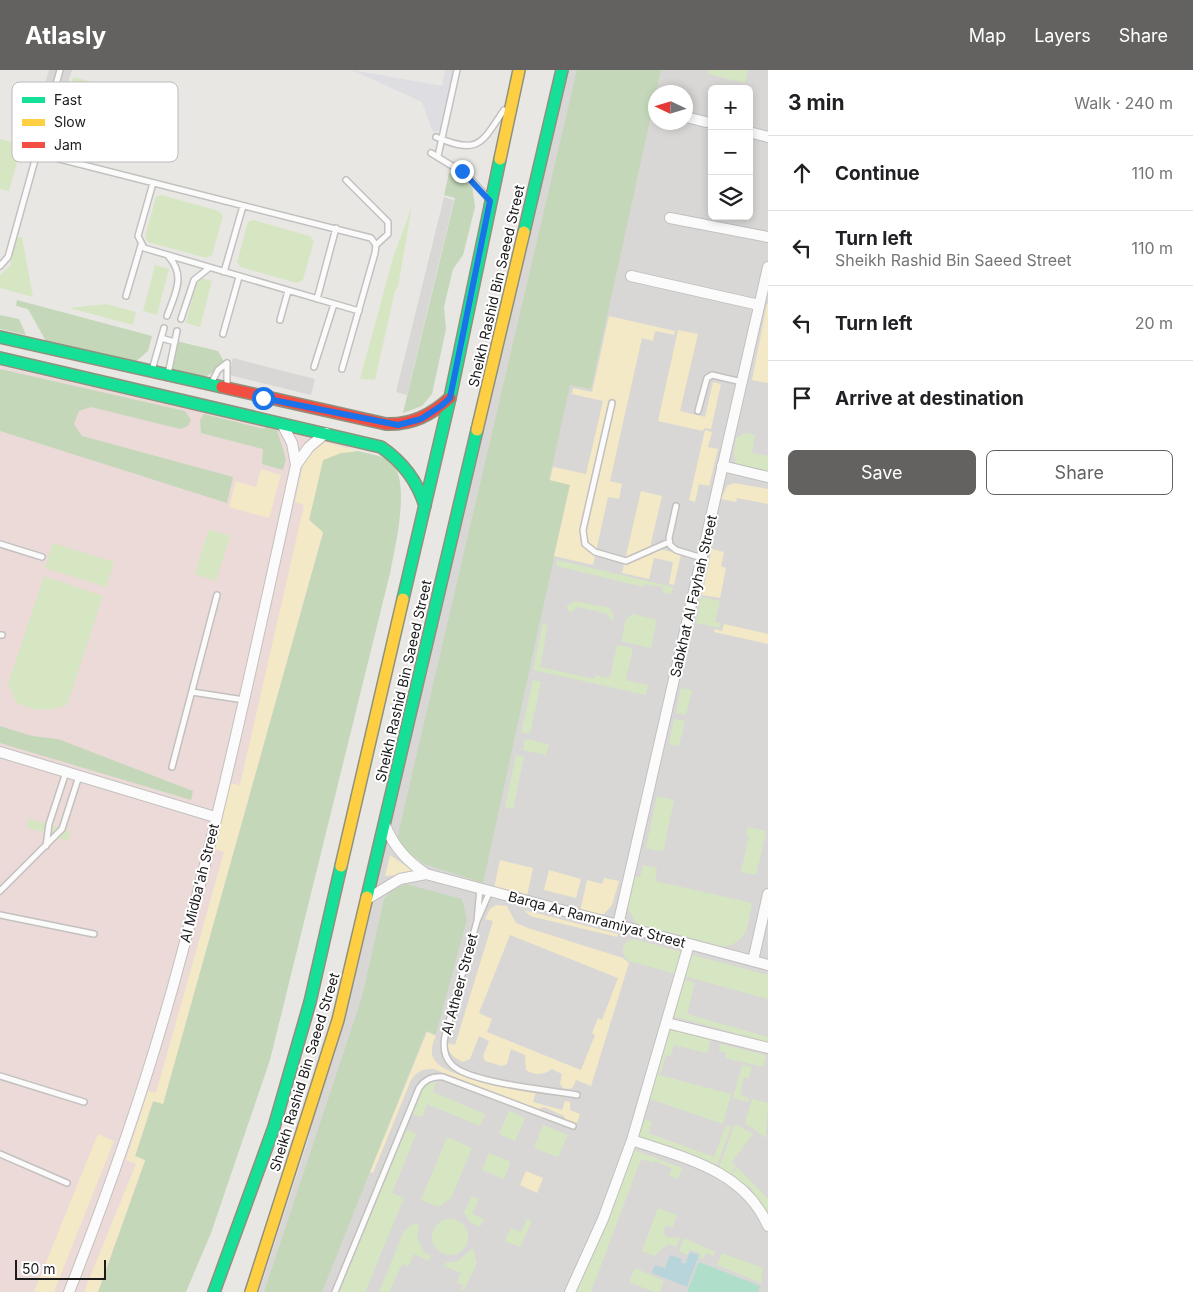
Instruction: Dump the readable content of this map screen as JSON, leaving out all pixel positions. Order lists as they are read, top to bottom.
{
  "streets": {
    "main road": ["Sheikh Rashid Bin Saeed Street"],
    "street": ["Sabkhat Al Fayhah Street", "Al Midba'ah Street", "Barqa Ar Ramramiyat Street"],
    "lane": ["Al Atheer Street"]
  },
  "crossings": [
    ["Sheikh Rashid Bin Saeed Street", "Barqa Ar Ramramiyat Street"],
    ["Sabkhat Al Fayhah Street", "Barqa Ar Ramramiyat Street"],
    ["Barqa Ar Ramramiyat Street", "Al Atheer Street"]
  ],
  "legend": ["Fast", "Slow", "Jam"],
  "scale_bar": "50 m",
  "north": "left",
  "page": {
    "header": "Atlasly",
    "nav": ["Map", "Layers", "Share"],
    "heading": ["3 min", "Walk · 240 m"],
    "map_buttons": ["+", "−"],
    "list": [
      ["Continue", "110 m"],
      ["Turn left", "Sheikh Rashid Bin Saeed Street", "110 m"],
      ["Turn left", "20 m"],
      "Arrive at destination"
    ],
    "buttons": ["Save", "Share"],
    "scale": "50 m"
  }
}
